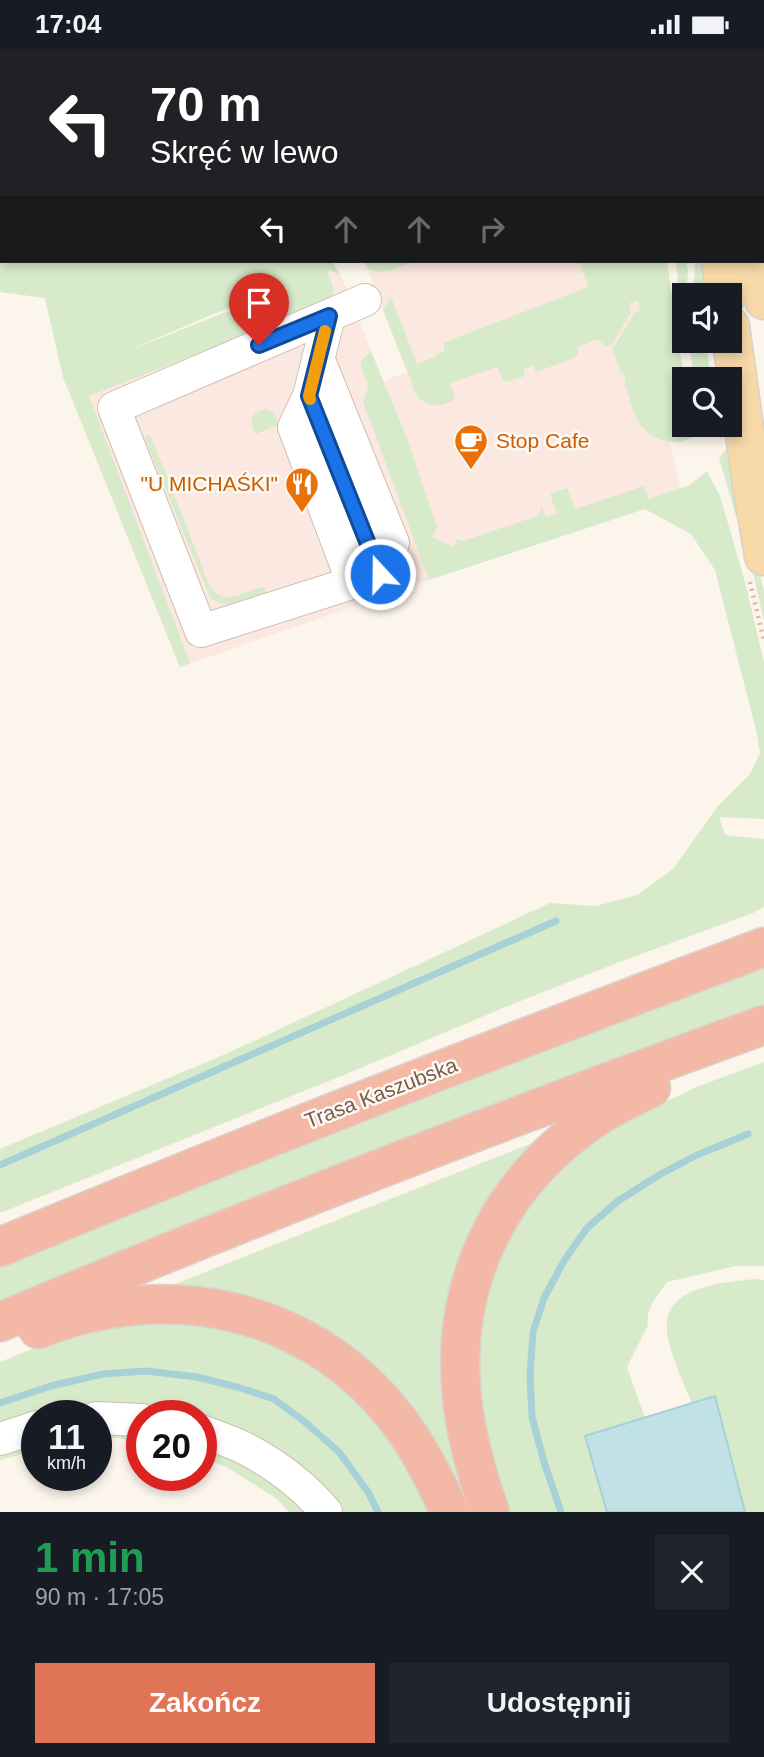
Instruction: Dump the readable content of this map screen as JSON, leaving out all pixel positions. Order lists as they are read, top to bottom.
{
  "streets": {
    "highway": ["Trasa Kaszubska"]
  },
  "places": {
    "cafe": ["Stop Cafe"],
    "restaurant": ["\"U MICHAŚKI\""]
  },
  "page": {
    "status": "17:04",
    "turn": ["70 m", "Skręć w lewo"],
    "speed": "11 km/h",
    "limit": "20",
    "heading": ["1 min", "90 m · 17:05"],
    "buttons": ["Zakończ", "Udostępnij"]
  }
}
